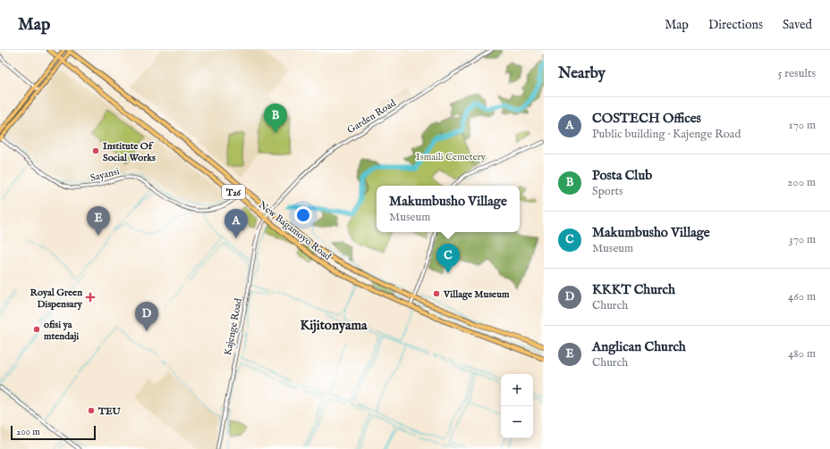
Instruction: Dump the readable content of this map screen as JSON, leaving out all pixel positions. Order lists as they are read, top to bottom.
{
  "streets": {
    "highway": ["T26", "New Bagamoyo Road"],
    "street": ["Garden Road", "Sayansi", "Kajenge Road"]
  },
  "crossings": [
    ["Garden Road", "New Bagamoyo Road"],
    ["Garden Road", "Kajenge Road"],
    ["Sayansi", "New Bagamoyo Road"],
    ["New Bagamoyo Road", "Kajenge Road"]
  ],
  "districts": ["Kijitonyama"],
  "parks": ["Ismaili Cemetery"],
  "places": {
    "other": [
      "Institute Of Social Works",
      "Village Museum",
      "ofisi ya mtendaji",
      "TEU"
    ],
    "health": ["Royal Green Dispensary"]
  },
  "scale_bar": "200 m",
  "page": {
    "header": "Map",
    "nav": ["Map", "Directions", "Saved"],
    "heading": ["Nearby", "5 results"],
    "list": [
      {
        "mark": "A",
        "name": "COSTECH Offices",
        "note": "Public building · Kajenge Road",
        "value": "170 m"
      },
      {
        "mark": "B",
        "name": "Posta Club",
        "note": "Sports",
        "value": "200 m"
      },
      {
        "mark": "C",
        "name": "Makumbusho Village",
        "note": "Museum",
        "value": "370 m"
      },
      {
        "mark": "D",
        "name": "KKKT Church",
        "note": "Church",
        "value": "460 m"
      },
      {
        "mark": "E",
        "name": "Anglican Church",
        "note": "Church",
        "value": "480 m"
      }
    ],
    "pins": [
      "B",
      "E",
      "A",
      "C",
      "D"
    ],
    "popup": ["Makumbusho Village", "Museum"],
    "map_buttons": ["+", "−"],
    "scale": "200 m"
  }
}
